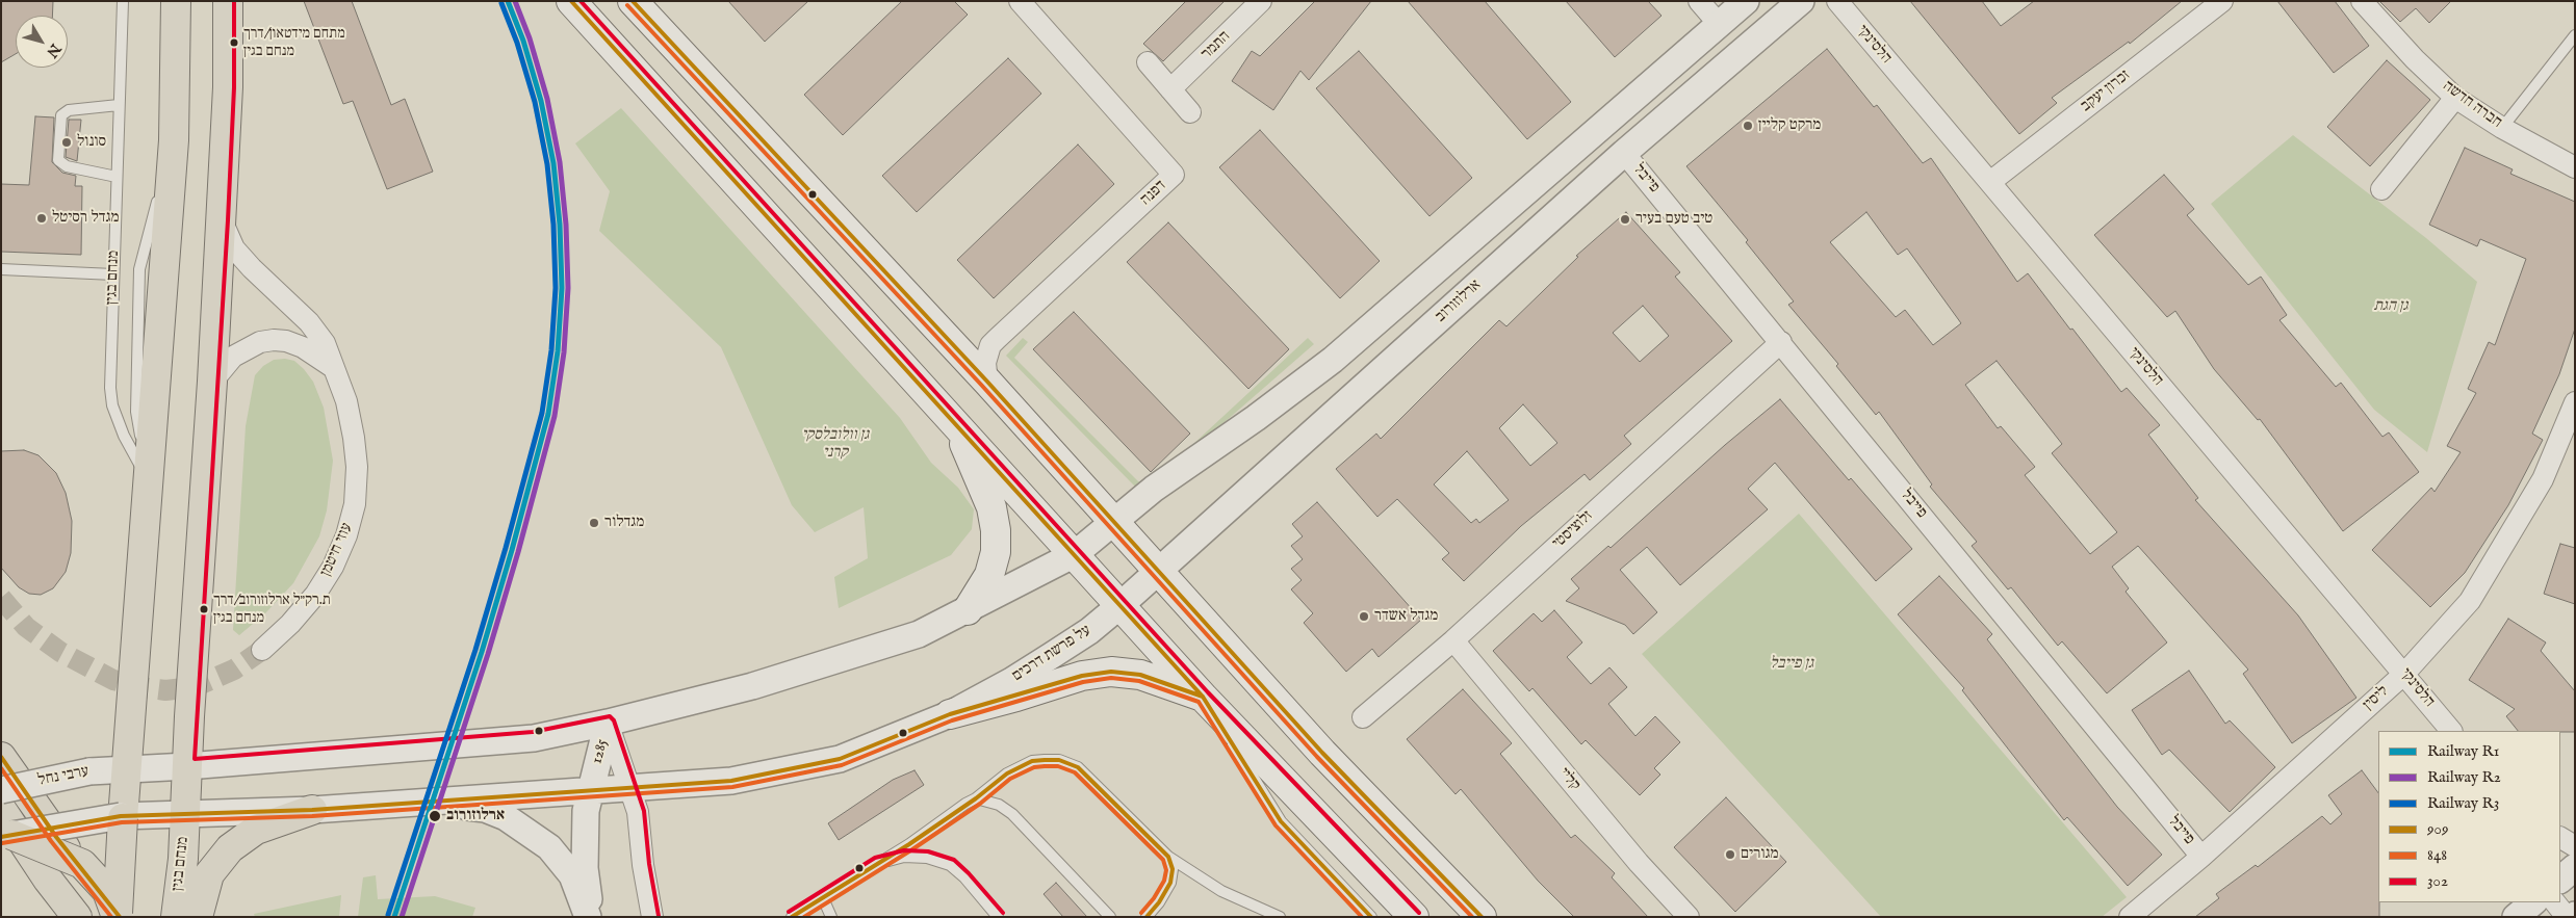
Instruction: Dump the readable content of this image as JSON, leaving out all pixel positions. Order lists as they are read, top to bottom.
{
  "streets": {
    "main road": ["מנחם בגין"],
    "street": [
      "הלסינקי",
      "התמר",
      "זכרון יעקב",
      "חברה חדשה",
      "פייבל",
      "דפנה",
      "ארלוזורוב",
      "זלוציסטי",
      "עוזי חיטמן",
      "על פרשת דרכים",
      "ליסין",
      "1285",
      "ערבי נחל",
      "קליי"
    ]
  },
  "crossings": [
    ["הלסינקי", "זכרון יעקב"],
    ["הלסינקי", "ליסין"],
    ["פייבל", "ארלוזורוב"],
    ["פייבל", "זלוציסטי"],
    ["פייבל", "ליסין"],
    ["מנחם בגין", "עוזי חיטמן"],
    ["מנחם בגין", "על פרשת דרכים"],
    ["ארלוזורוב", "על פרשת דרכים"],
    ["זלוציסטי", "קליי"],
    ["על פרשת דרכים", "1285"]
  ],
  "parks": ["גן הגת", "גן וולובלסקי קרני", "גן פייבל"],
  "places": [
    "מתחם מידטאון/דרך מנחם בגין",
    "מרקט קליין",
    "סונול",
    "מגדל רסיטל",
    "טיב טעם בעיר",
    "מגדלור",
    "ת.רק״ל ארלוזורוב/דרך מנחם בגין",
    "מגדל אשדר",
    "ארלוזורוב",
    "מגורים"
  ],
  "lines": [
    "rail line R1",
    "rail line R2",
    "transit line 909",
    "transit line 302",
    "rail line R3",
    "transit line 848"
  ],
  "legend": [
    "Railway R1",
    "Railway R2",
    "Railway R3",
    "909",
    "848",
    "302"
  ],
  "north": "bottom right"
}
